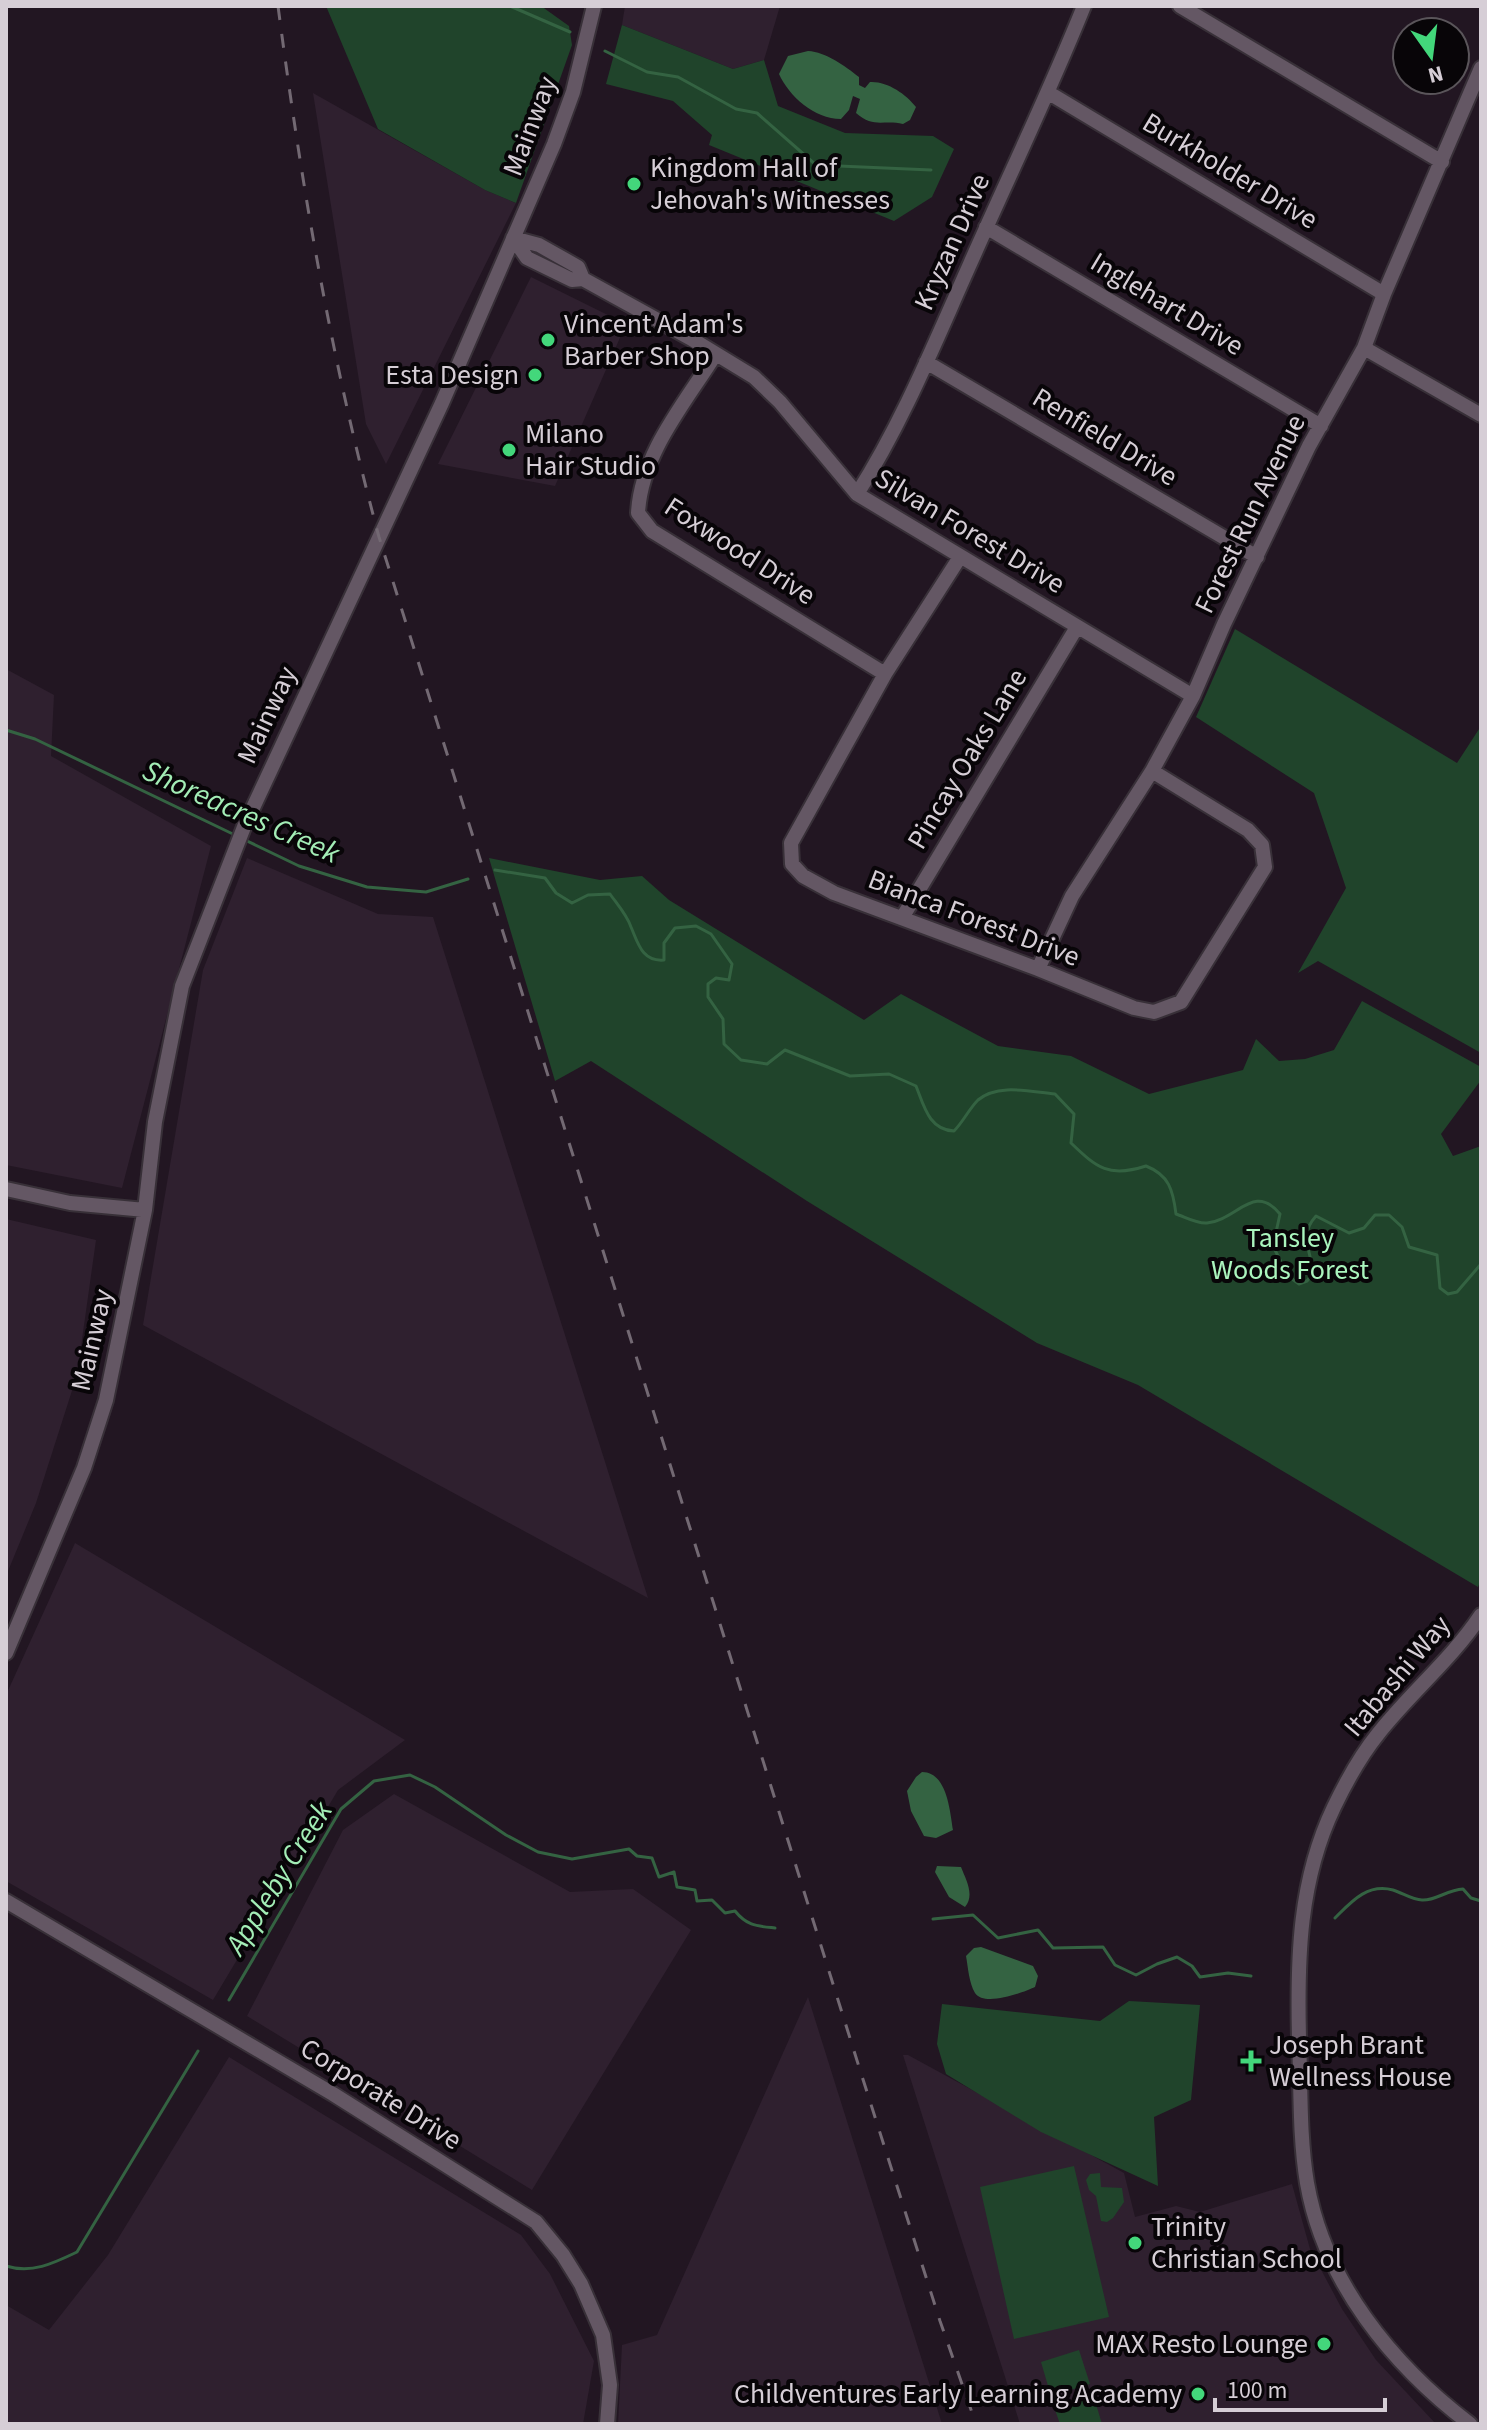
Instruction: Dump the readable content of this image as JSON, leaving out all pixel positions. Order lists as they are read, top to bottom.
{
  "streets": {
    "street": [
      "Mainway",
      "Burkholder Drive",
      "Kryzan Drive",
      "Inglehart Drive",
      "Renfield Drive",
      "Forest Run Avenue",
      "Silvan Forest Drive",
      "Foxwood Drive",
      "Pincay Oaks Lane",
      "Bianca Forest Drive",
      "Itabashi Way",
      "Corporate Drive"
    ]
  },
  "crossings": [
    ["Mainway", "Silvan Forest Drive"],
    ["Burkholder Drive", "Kryzan Drive"],
    ["Burkholder Drive", "Forest Run Avenue"],
    ["Kryzan Drive", "Inglehart Drive"],
    ["Kryzan Drive", "Renfield Drive"],
    ["Kryzan Drive", "Silvan Forest Drive"],
    ["Inglehart Drive", "Forest Run Avenue"],
    ["Renfield Drive", "Forest Run Avenue"],
    ["Forest Run Avenue", "Silvan Forest Drive"],
    ["Forest Run Avenue", "Bianca Forest Drive"],
    ["Silvan Forest Drive", "Foxwood Drive"],
    ["Silvan Forest Drive", "Pincay Oaks Lane"],
    ["Silvan Forest Drive", "Bianca Forest Drive"],
    ["Foxwood Drive", "Bianca Forest Drive"],
    ["Pincay Oaks Lane", "Bianca Forest Drive"]
  ],
  "water": ["Shoreacres Creek", "Appleby Creek"],
  "parks": ["Tansley Woods Forest"],
  "places": {
    "other": [
      "Kingdom Hall of Jehovah's Witnesses",
      "Vincent Adam's Barber Shop",
      "Esta Design",
      "Milano Hair Studio",
      "Trinity Christian School",
      "MAX Resto Lounge",
      "Childventures Early Learning Academy"
    ],
    "health": ["Joseph Brant Wellness House"]
  },
  "scale_bar": "100 m",
  "north": "bottom"
}
